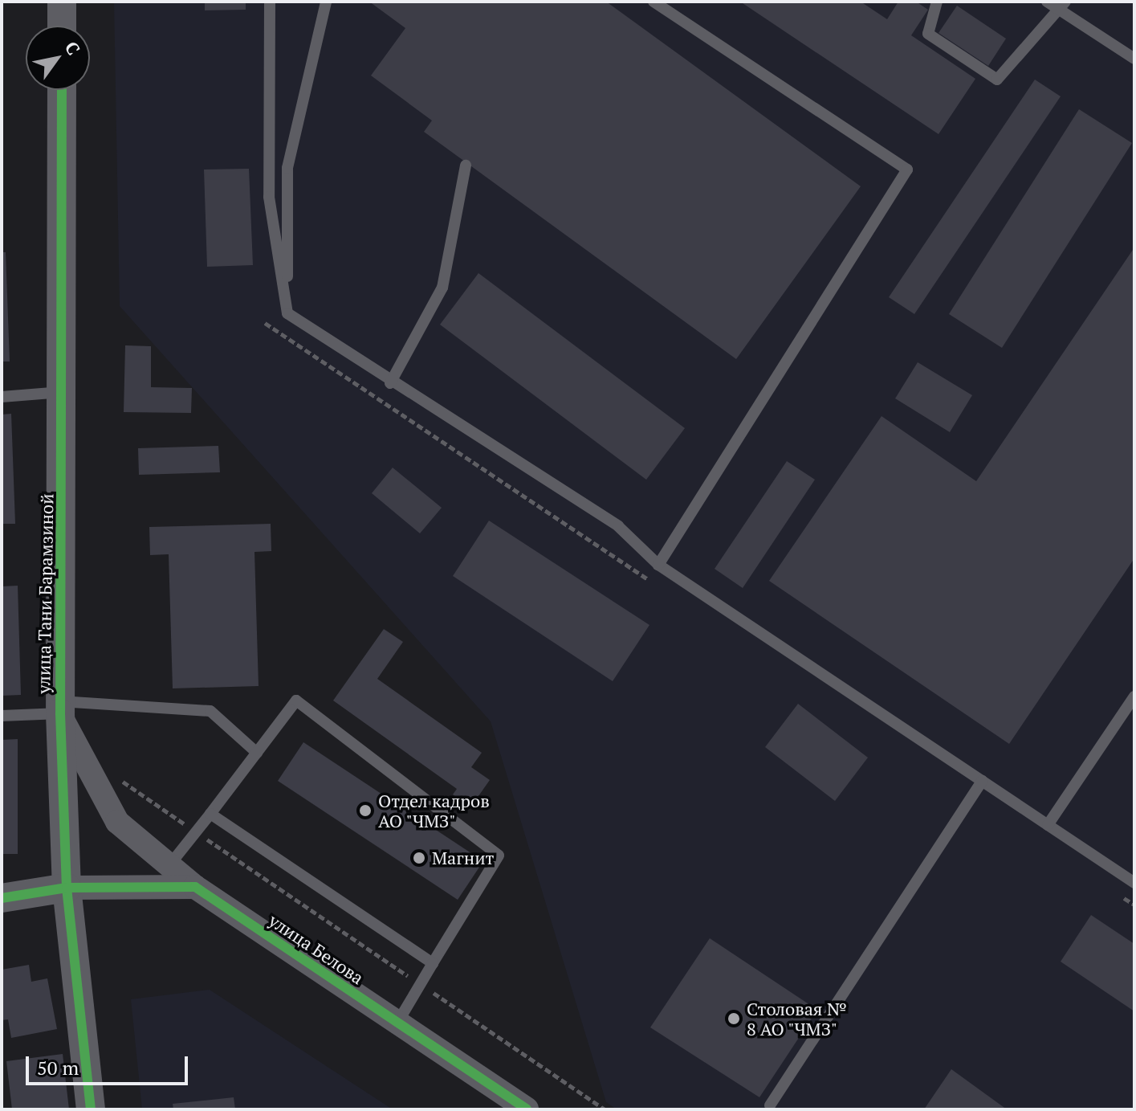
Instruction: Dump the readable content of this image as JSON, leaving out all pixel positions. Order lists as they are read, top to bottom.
{
  "streets": {
    "street": ["улица Тани Барамзиной", "улица Белова"]
  },
  "crossings": [
    ["улица Тани Барамзиной", "улица Белова"]
  ],
  "places": ["Отдел кадров АО \"ЧМЗ\"", "Магнит", "Столовая № 8 АО \"ЧМЗ\""],
  "scale_bar": "50 m",
  "north": "top right"
}
